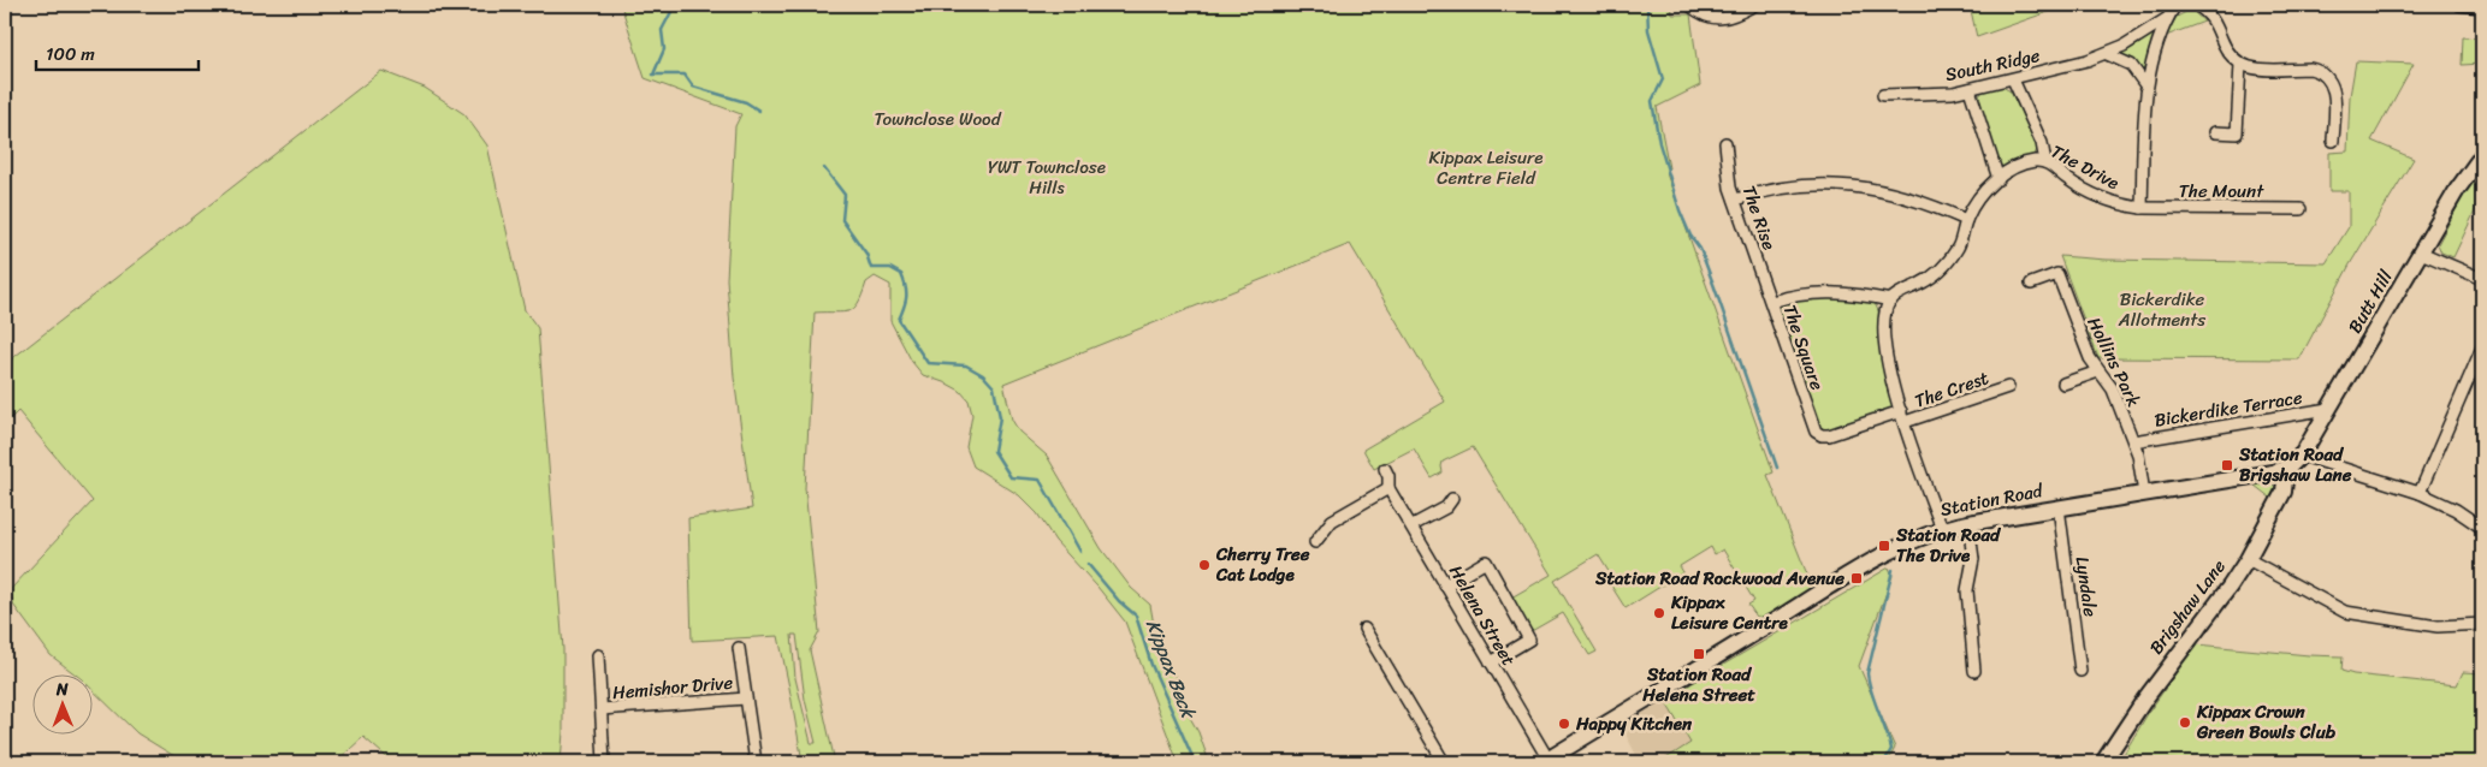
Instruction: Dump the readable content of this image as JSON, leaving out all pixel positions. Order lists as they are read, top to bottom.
{
  "streets": {
    "street": [
      "South Ridge",
      "The Drive",
      "The Mount",
      "The Rise",
      "Butt Hill",
      "The Square",
      "Hollins Park",
      "The Crest",
      "Bickerdike Terrace",
      "Station Road",
      "Lyndale",
      "Brigshaw Lane",
      "Helena Street",
      "Hemishor Drive"
    ]
  },
  "crossings": [
    ["South Ridge", "The Drive"],
    ["The Drive", "The Mount"],
    ["The Drive", "The Square"],
    ["The Rise", "The Square"],
    ["Butt Hill", "Bickerdike Terrace"],
    ["Butt Hill", "Station Road"],
    ["Butt Hill", "Brigshaw Lane"],
    ["The Square", "The Crest"],
    ["Hollins Park", "Bickerdike Terrace"],
    ["Hollins Park", "Station Road"],
    ["Station Road", "Lyndale"],
    ["Station Road", "Brigshaw Lane"],
    ["Station Road", "Helena Street"]
  ],
  "water": ["Kippax Beck"],
  "parks": [
    "Townclose Wood",
    "Kippax Leisure Centre Field",
    "YWT Townclose Hills",
    "Bickerdike Allotments"
  ],
  "places": {
    "transit": [
      "Station Road Brigshaw Lane",
      "Station Road The Drive",
      "Station Road Rockwood Avenue",
      "Station Road Helena Street"
    ],
    "other": [
      "Cherry Tree Cat Lodge",
      "Kippax Leisure Centre",
      "Kippax Crown Green Bowls Club",
      "Happy Kitchen"
    ]
  },
  "scale_bar": "100 m",
  "north": "top"
}
